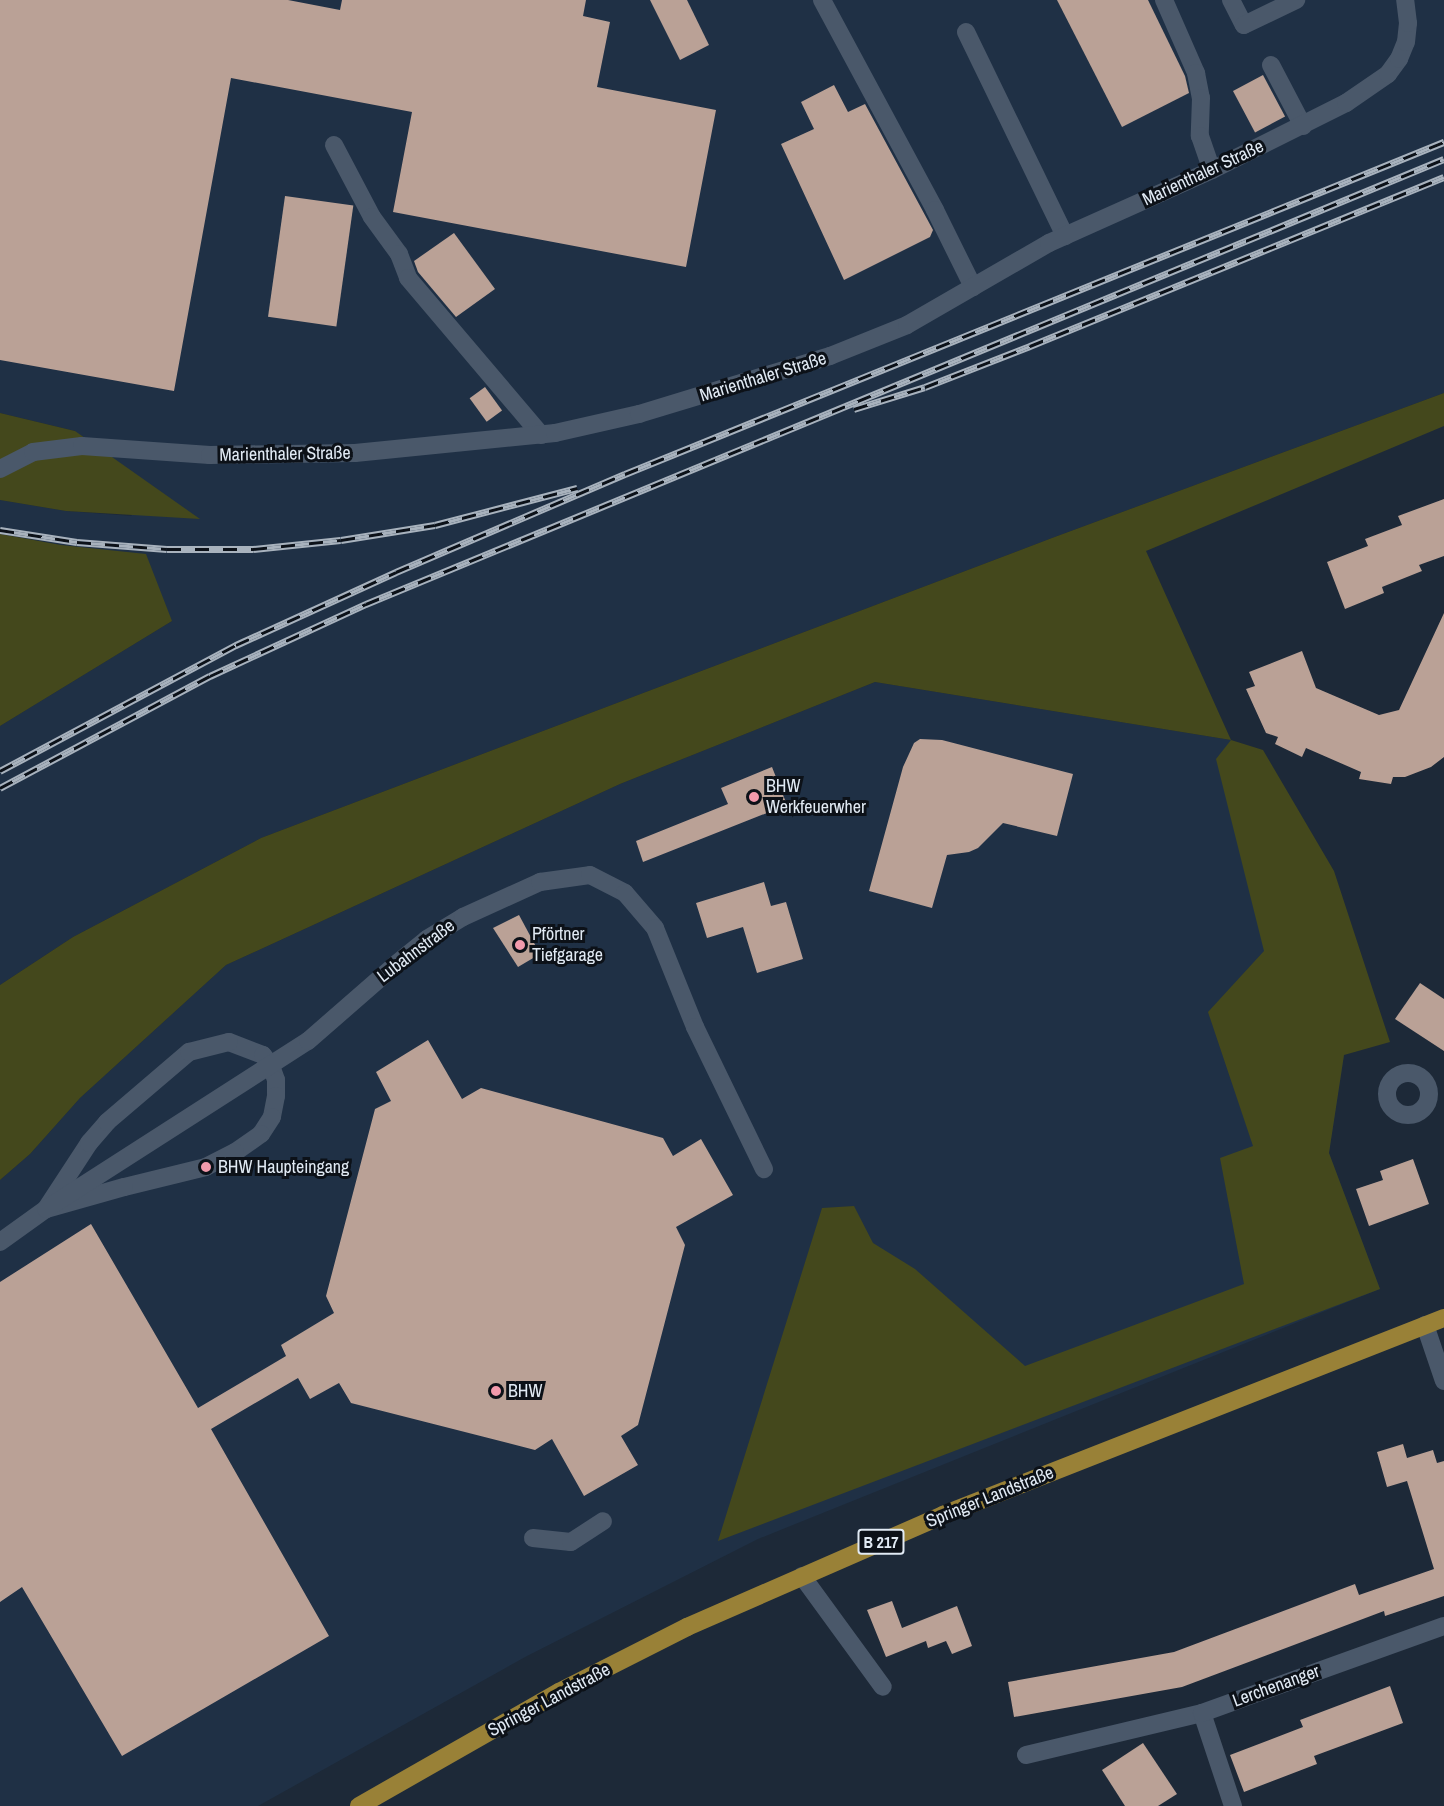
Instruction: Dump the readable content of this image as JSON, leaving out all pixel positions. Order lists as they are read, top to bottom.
{
  "streets": {
    "main road": ["Springer Landstraße", "B 217"],
    "street": ["Marienthaler Straße", "Lubahnstraße", "Lerchenanger"]
  },
  "places": [
    "BHW Werkfeuerwher",
    "Pförtner Tiefgarage",
    "BHW Haupteingang",
    "BHW"
  ]
}
